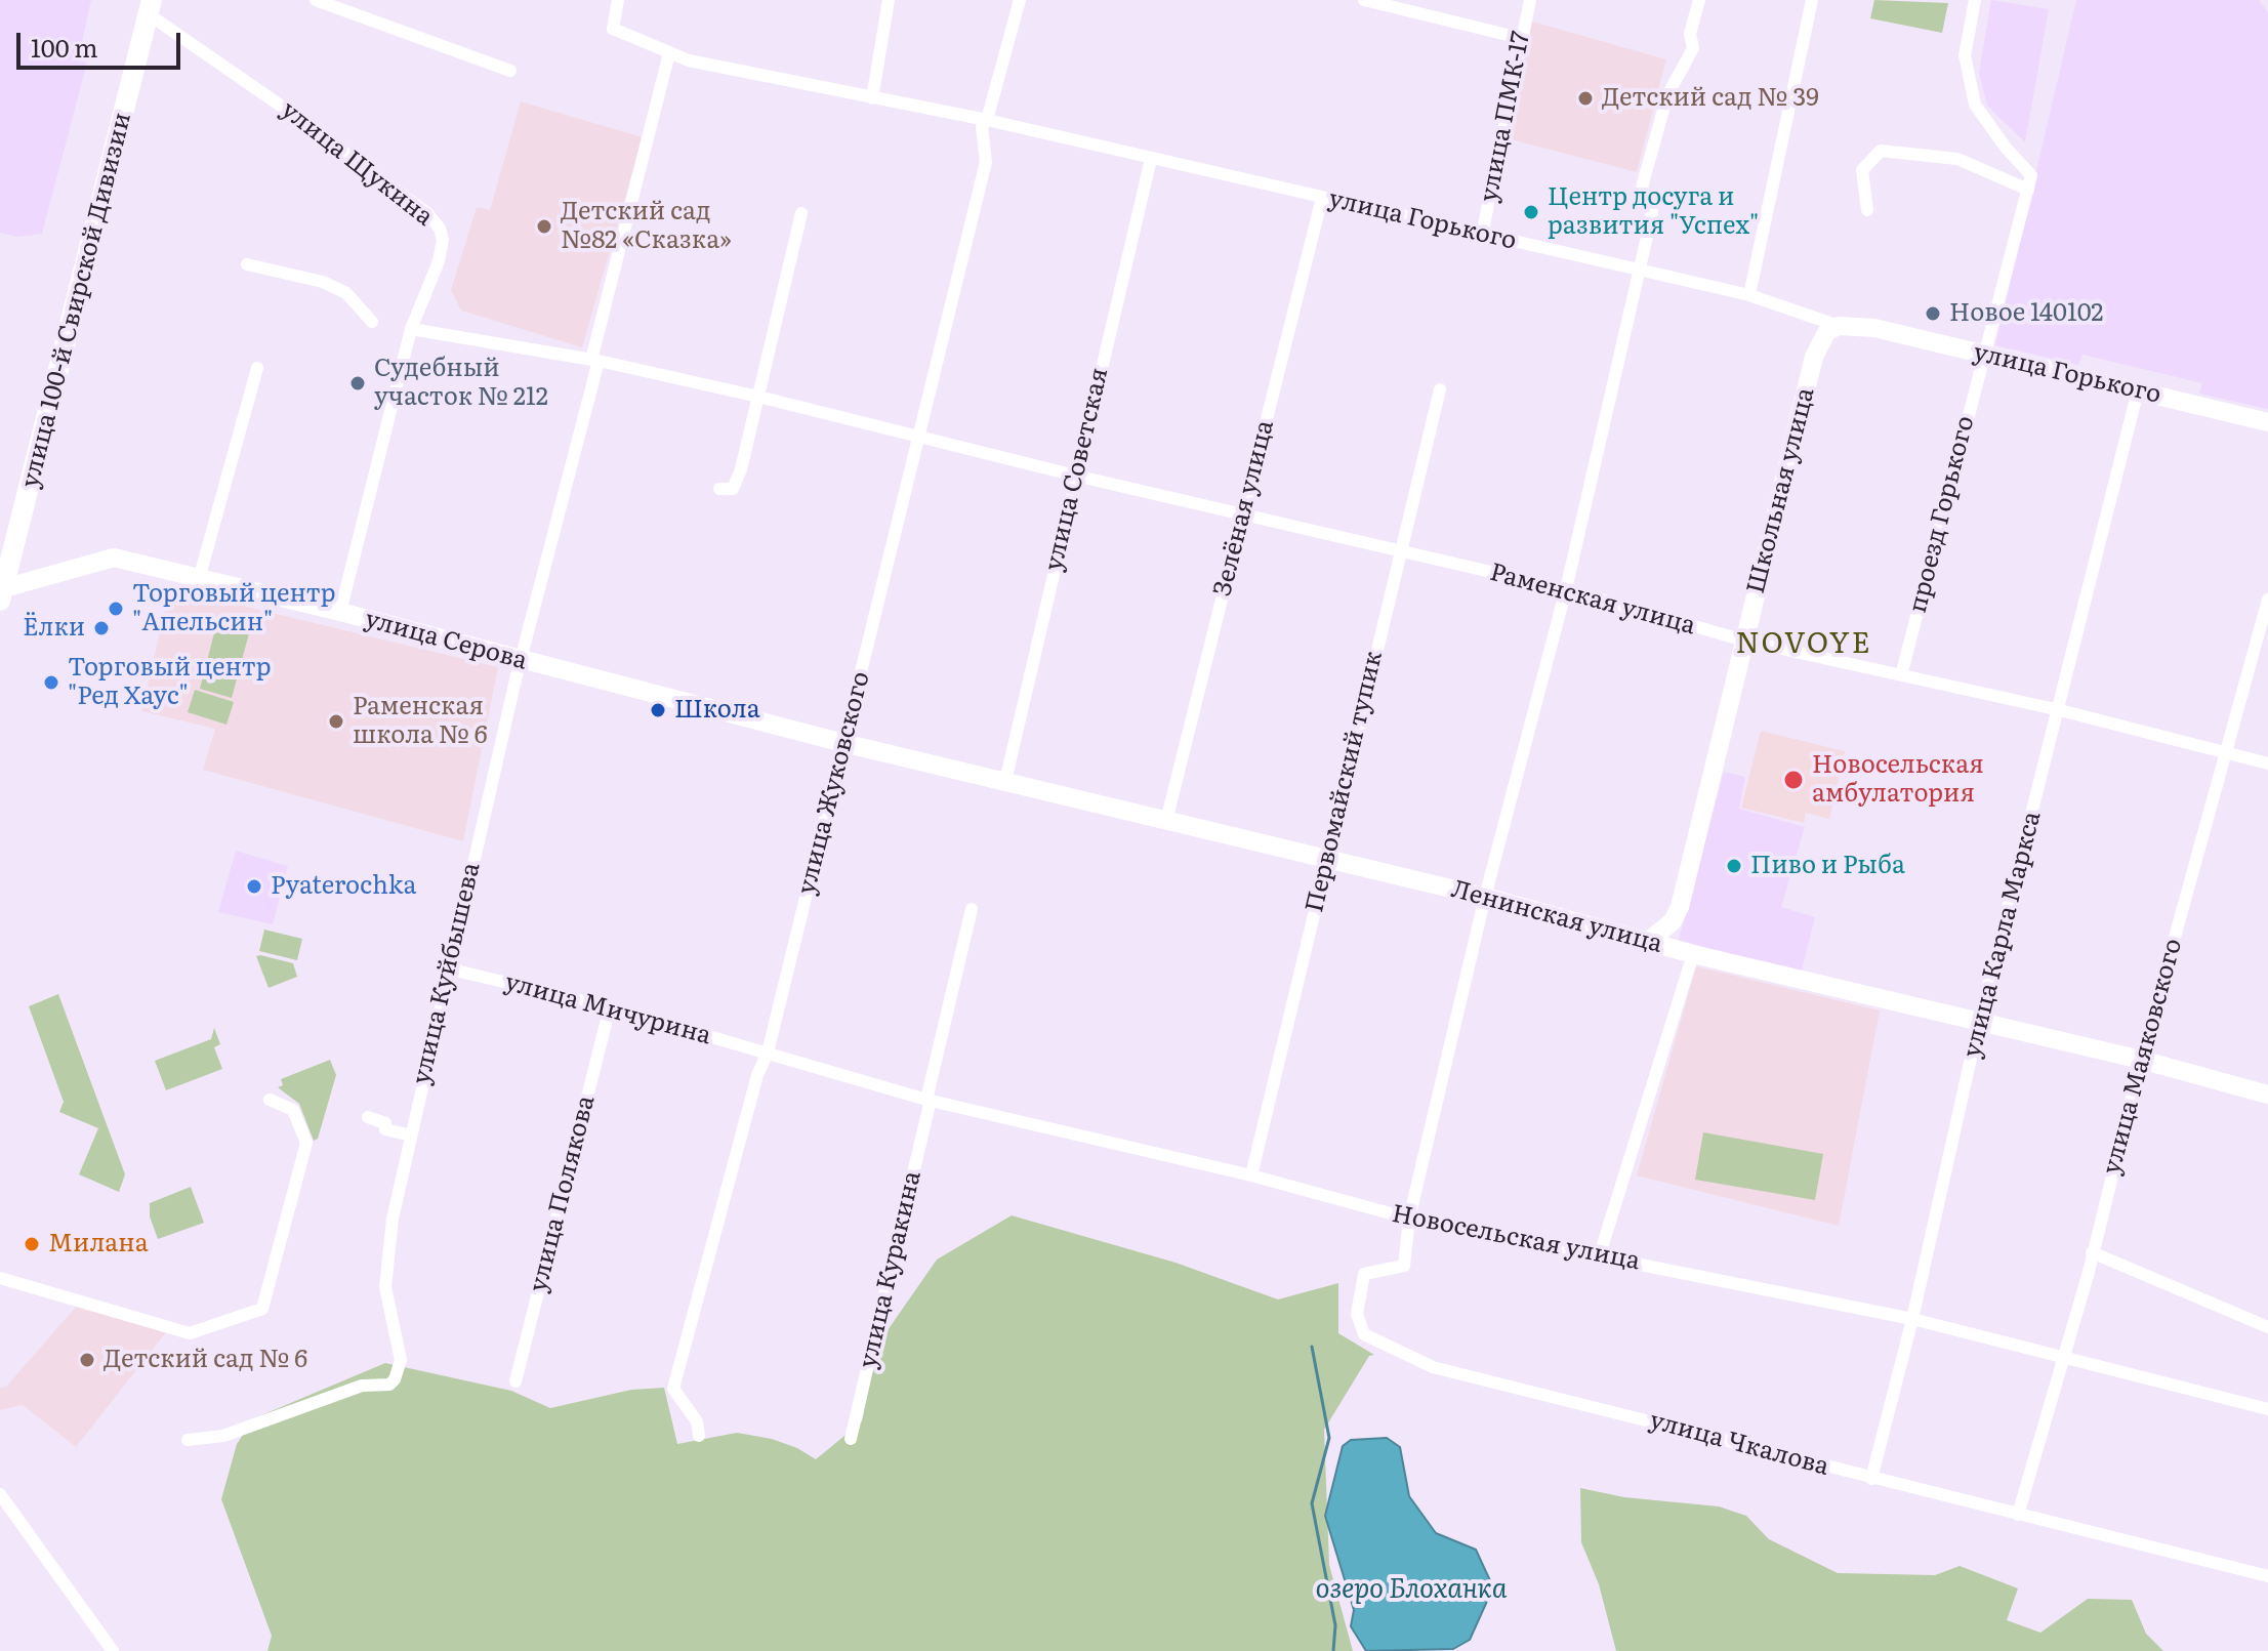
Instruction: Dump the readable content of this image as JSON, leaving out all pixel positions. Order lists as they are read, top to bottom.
{
  "streets": {
    "main road": ["улица 100-й Свирской Дивизии"],
    "street": [
      "улица ПМК-17",
      "улица Щукина",
      "улица Горького",
      "улица Советская",
      "Школьная улица",
      "Зелёная улица",
      "проезд Горького",
      "Раменская улица",
      "улица Серова",
      "Первомайский тупик",
      "улица Жуковского",
      "Ленинская улица",
      "улица Карла Маркса",
      "улица Куйбышева",
      "улица Мичурина",
      "улица Маяковского",
      "улица Полякова",
      "Новосельская улица",
      "улица Куракина",
      "улица Чкалова"
    ]
  },
  "crossings": [
    ["улица ПМК-17", "улица Горького"],
    ["улица Щукина", "улица 100-й Свирской Дивизии"],
    ["улица Щукина", "Раменская улица"],
    ["улица Щукина", "улица Серова"],
    ["улица Горького", "улица Советская"],
    ["улица Горького", "Школьная улица"],
    ["улица Горького", "Зелёная улица"],
    ["улица Горького", "проезд Горького"],
    ["улица Горького", "улица Жуковского"],
    ["улица Горького", "улица Карла Маркса"],
    ["улица 100-й Свирской Дивизии", "улица Серова"],
    ["улица Советская", "Раменская улица"],
    ["улица Советская", "Ленинская улица"],
    ["Школьная улица", "Раменская улица"],
    ["Школьная улица", "Ленинская улица"],
    ["Зелёная улица", "Раменская улица"],
    ["Зелёная улица", "Ленинская улица"],
    ["проезд Горького", "Раменская улица"],
    ["Раменская улица", "Первомайский тупик"],
    ["Раменская улица", "улица Жуковского"],
    ["Раменская улица", "улица Карла Маркса"],
    ["Раменская улица", "улица Куйбышева"],
    ["Раменская улица", "улица Маяковского"],
    ["улица Серова", "улица Жуковского"],
    ["улица Серова", "Ленинская улица"],
    ["улица Серова", "улица Куйбышева"],
    ["Первомайский тупик", "Ленинская улица"],
    ["Первомайский тупик", "Новосельская улица"],
    ["улица Жуковского", "Ленинская улица"],
    ["улица Жуковского", "улица Мичурина"],
    ["улица Жуковского", "Новосельская улица"],
    ["Ленинская улица", "улица Карла Маркса"],
    ["Ленинская улица", "улица Маяковского"],
    ["улица Карла Маркса", "Новосельская улица"],
    ["улица Карла Маркса", "улица Чкалова"],
    ["улица Куйбышева", "улица Мичурина"],
    ["улица Мичурина", "улица Полякова"],
    ["улица Мичурина", "Новосельская улица"],
    ["улица Маяковского", "Новосельская улица"],
    ["улица Маяковского", "улица Чкалова"],
    ["Новосельская улица", "улица Куракина"],
    ["Новосельская улица", "улица Чкалова"]
  ],
  "districts": ["NOVOYE"],
  "water": ["озеро Блоханка"],
  "places": [
    "Детский сад № 39",
    "Центр досуга и развития \"Успех\"",
    "Детский сад №82 «Сказка»",
    "Новое 140102",
    "Судебный участок № 212",
    "Торговый центр \"Апельсин\"",
    "Ёлки",
    "Торговый центр \"Ред Хаус\"",
    "Школа",
    "Раменская школа № 6",
    "Новосельская амбулатория",
    "Пиво и Рыба",
    "Pyaterochka",
    "Милана",
    "Детский сад № 6"
  ],
  "scale_bar": "100 m"
}
